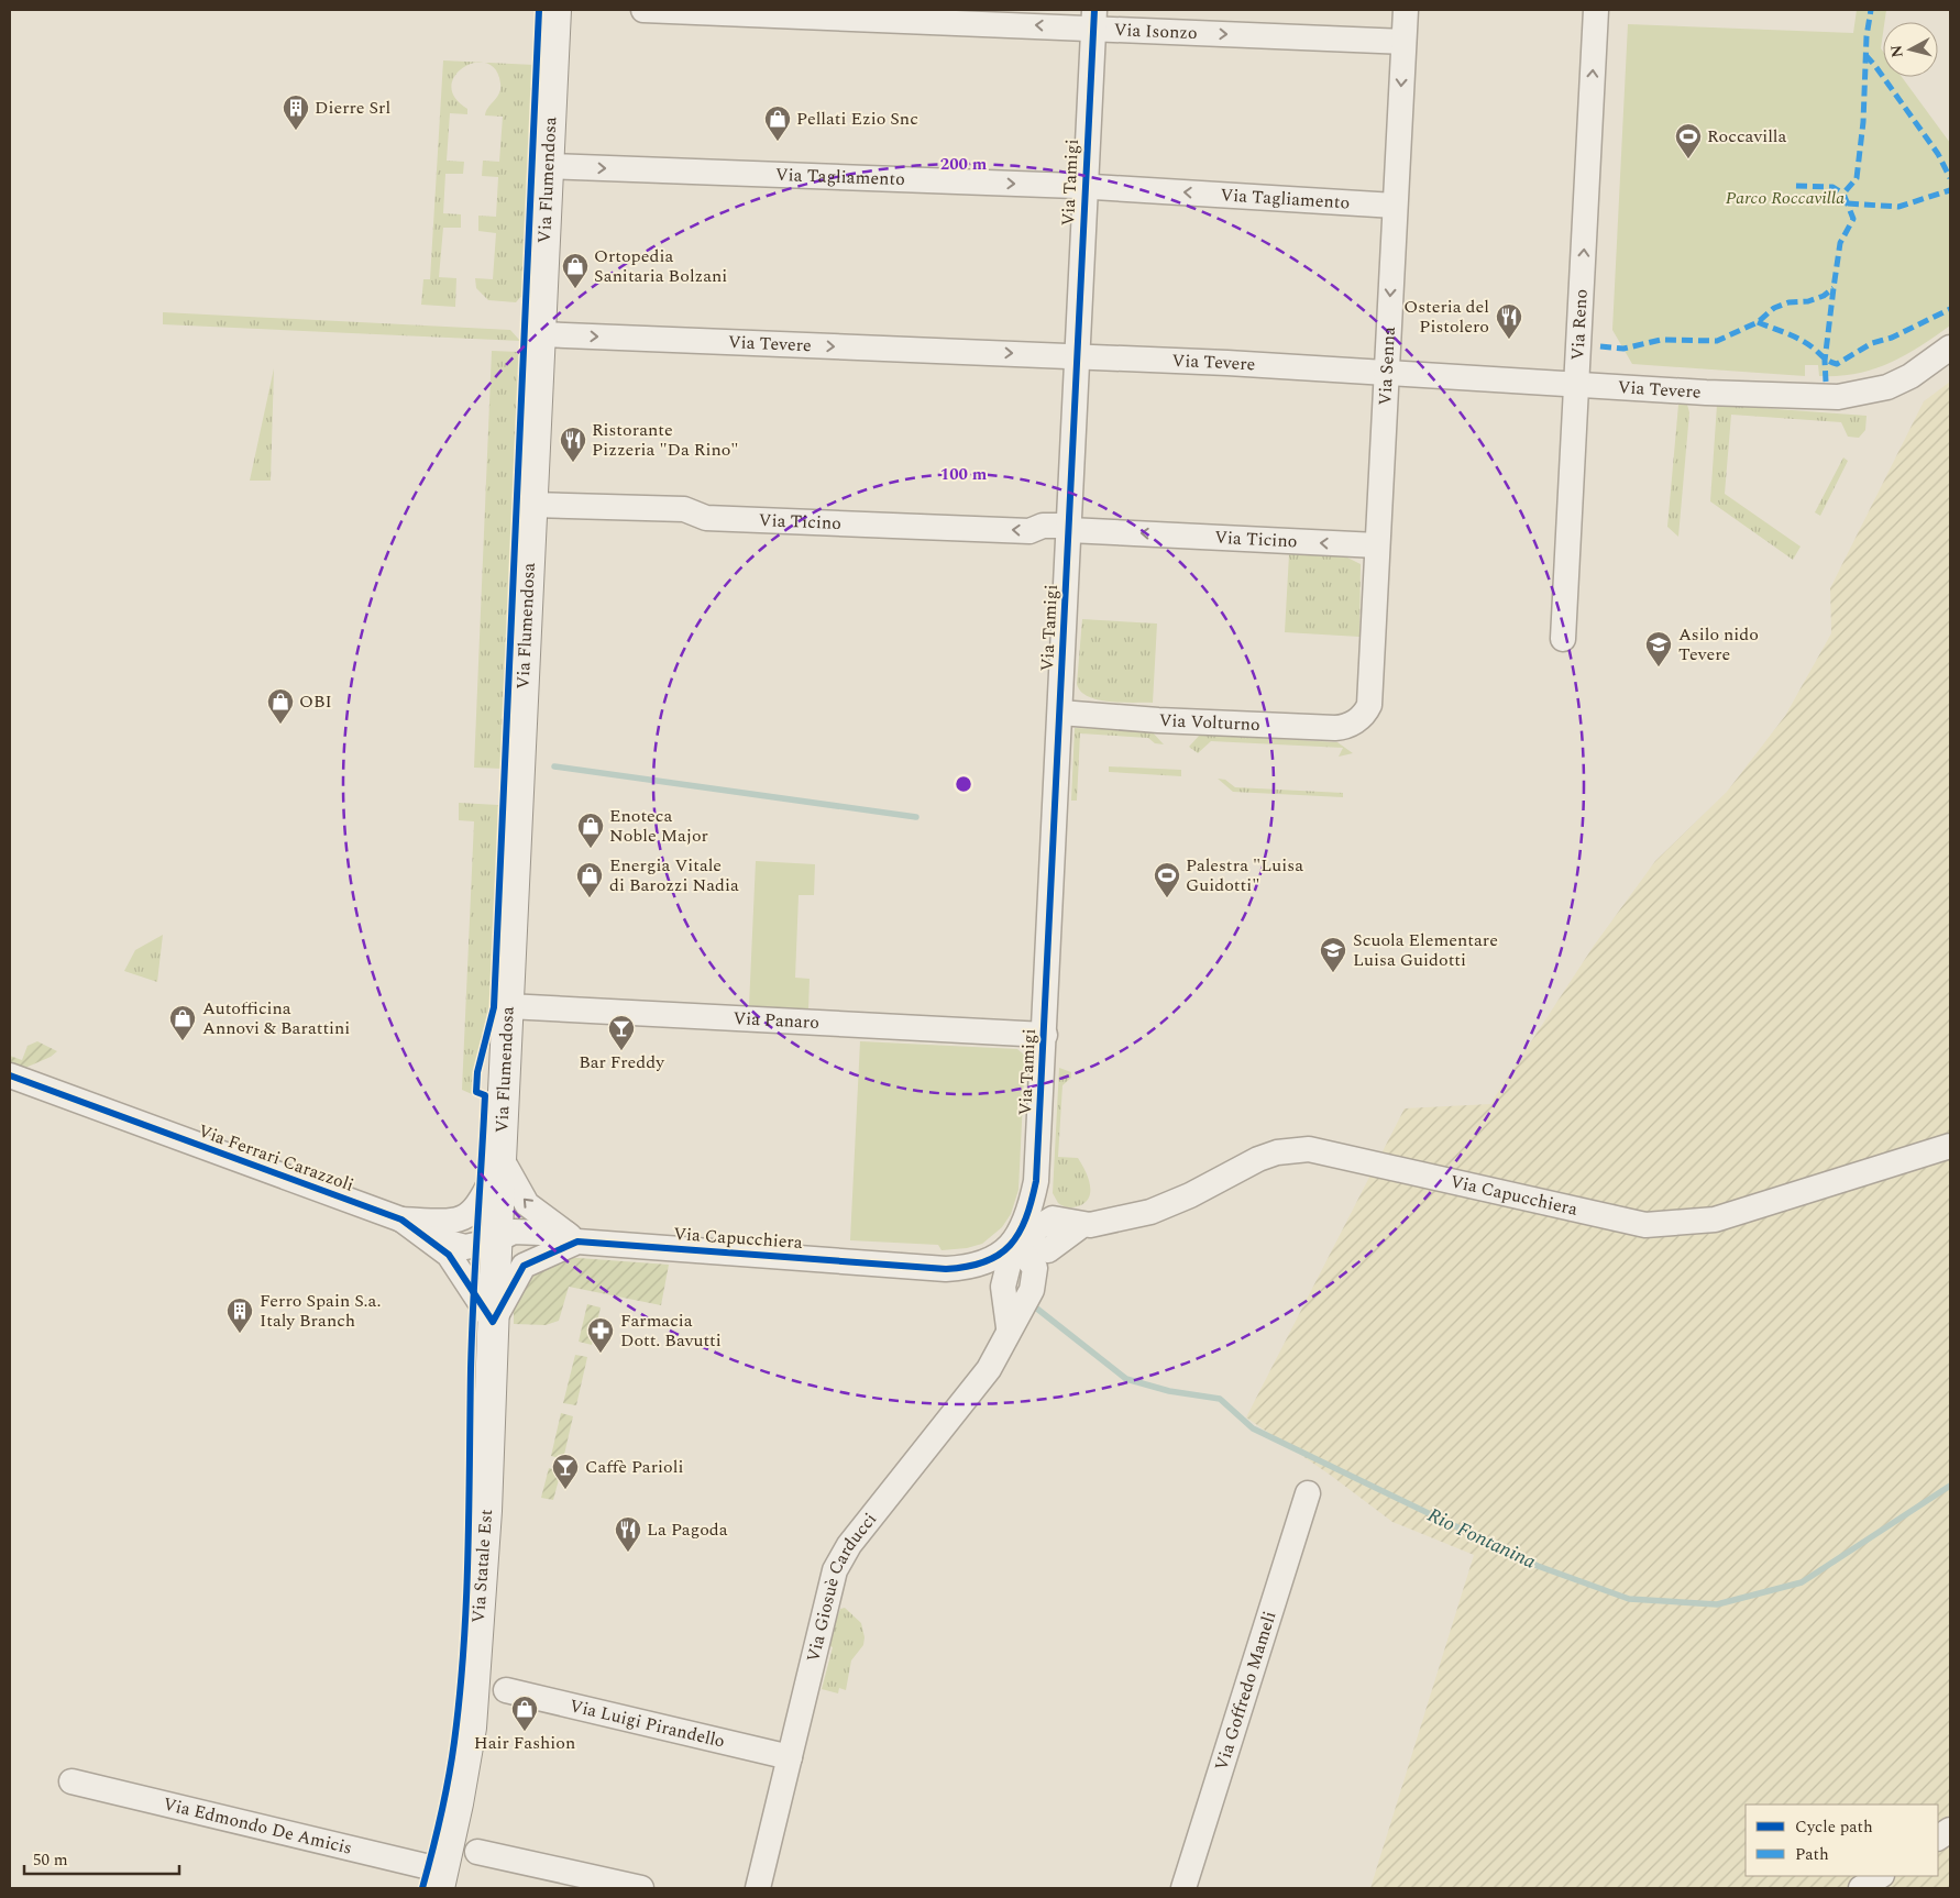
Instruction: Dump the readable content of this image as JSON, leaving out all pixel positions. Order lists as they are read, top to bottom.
{
  "streets": {
    "street": [
      "Via Isonzo",
      "Via Tagliamento",
      "Via Flumendosa",
      "Via Tamigi",
      "Via Reno",
      "Via Tevere",
      "Via Senna",
      "Via Ticino",
      "Via Volturno",
      "Via Panaro",
      "Via Ferrari Carazzoli",
      "Via Capucchiera",
      "Via Statale Est",
      "Via Giosuè Carducci",
      "Via Goffredo Mameli",
      "Via Luigi Pirandello",
      "Via Edmondo De Amicis"
    ]
  },
  "crossings": [
    ["Via Isonzo", "Via Tamigi"],
    ["Via Isonzo", "Via Senna"],
    ["Via Tagliamento", "Via Flumendosa"],
    ["Via Tagliamento", "Via Tamigi"],
    ["Via Tagliamento", "Via Senna"],
    ["Via Flumendosa", "Via Tevere"],
    ["Via Flumendosa", "Via Ticino"],
    ["Via Flumendosa", "Via Panaro"],
    ["Via Flumendosa", "Via Ferrari Carazzoli"],
    ["Via Flumendosa", "Via Capucchiera"],
    ["Via Flumendosa", "Via Statale Est"],
    ["Via Tamigi", "Via Tevere"],
    ["Via Tamigi", "Via Ticino"],
    ["Via Tamigi", "Via Volturno"],
    ["Via Tamigi", "Via Panaro"],
    ["Via Tamigi", "Via Capucchiera"],
    ["Via Tamigi", "Via Giosuè Carducci"],
    ["Via Reno", "Via Tevere"],
    ["Via Tevere", "Via Senna"],
    ["Via Senna", "Via Ticino"],
    ["Via Senna", "Via Volturno"],
    ["Via Ferrari Carazzoli", "Via Capucchiera"],
    ["Via Ferrari Carazzoli", "Via Statale Est"],
    ["Via Capucchiera", "Via Statale Est"],
    ["Via Capucchiera", "Via Giosuè Carducci"],
    ["Via Statale Est", "Via Edmondo De Amicis"],
    ["Via Giosuè Carducci", "Via Luigi Pirandello"]
  ],
  "one_way": [
    "Via Reno",
    "Via Tevere",
    "Via Senna",
    "Via Ticino"
  ],
  "water": ["Rio Fontanina"],
  "parks": ["Parco Roccavilla"],
  "places": {
    "building": ["Dierre Srl", "Ferro Spain S.a. Italy Branch"],
    "shop": [
      "Pellati Ezio Snc",
      "Ortopedia Sanitaria Bolzani",
      "OBI",
      "Enoteca Noble Major",
      "Energia Vitale di Barozzi Nadia",
      "Autofficina Annovi & Barattini",
      "Hair Fashion"
    ],
    "sports": ["Roccavilla", "Palestra \"Luisa Guidotti\""],
    "restaurant": ["Osteria del Pistolero", "Ristorante Pizzeria \"Da Rino\"", "La Pagoda"],
    "school or university": ["Asilo nido Tevere", "Scuola Elementare Luisa Guidotti"],
    "bar": ["Bar Freddy", "Caffè Parioli"],
    "pharmacy": ["Farmacia Dott. Bavutti"]
  },
  "legend": ["Cycle path", "Path"],
  "scale_bar": "50 m",
  "north": "left",
  "rings": ["200 m", "100 m"]
}
